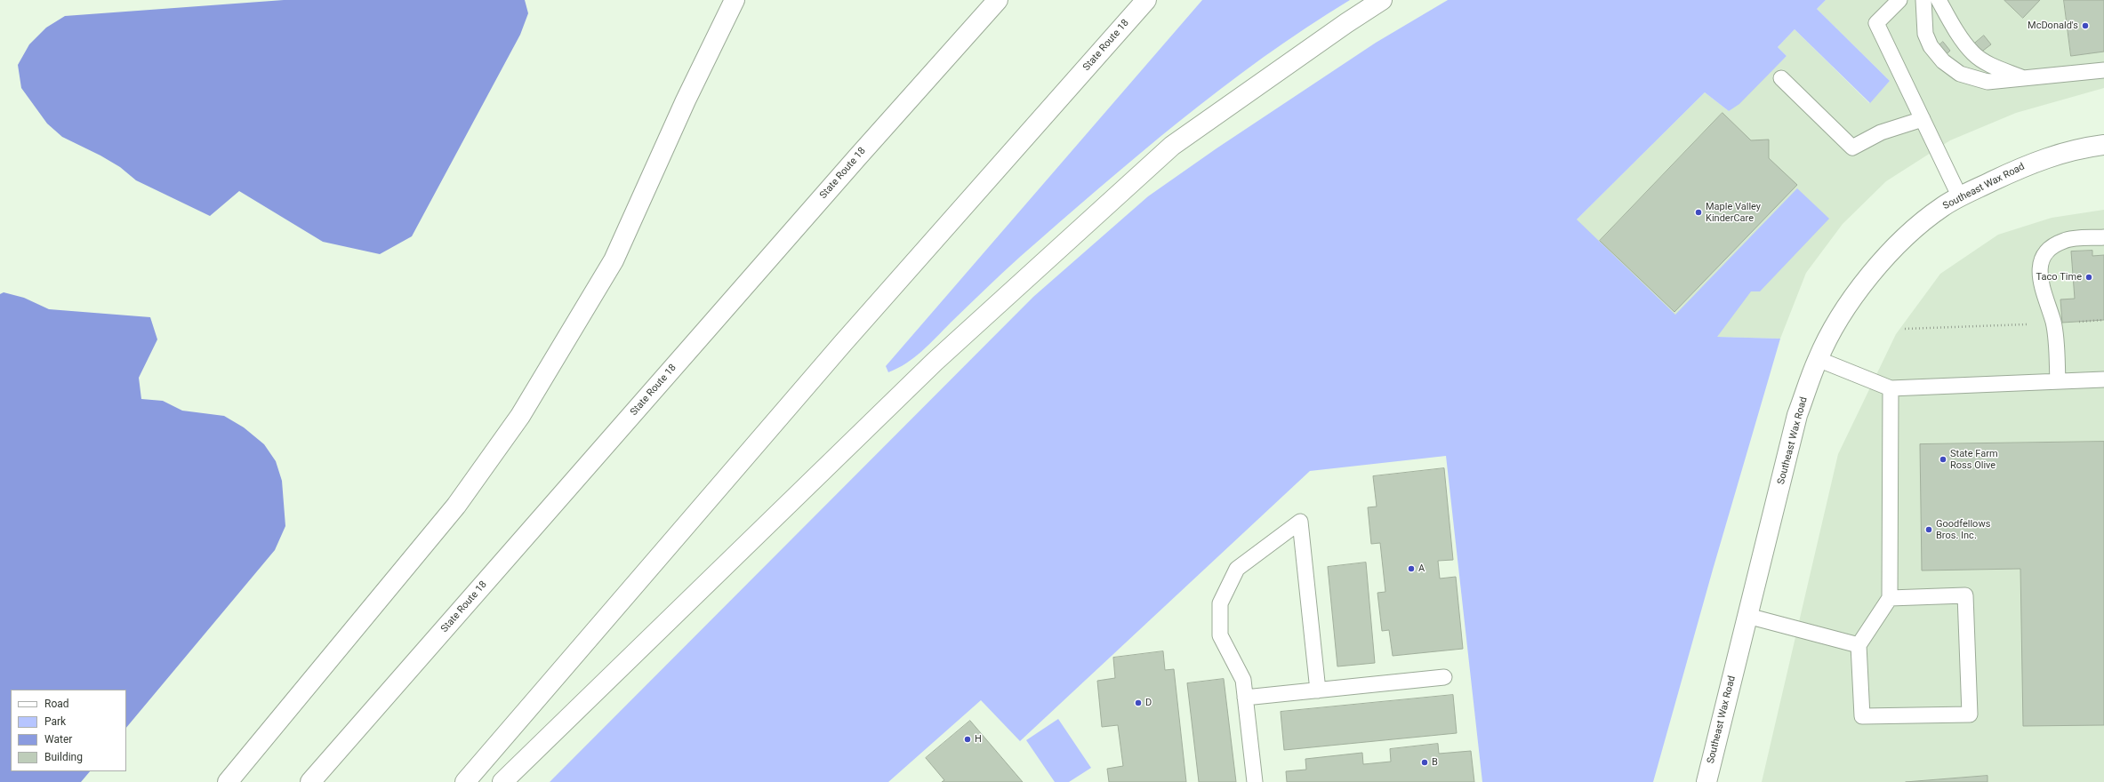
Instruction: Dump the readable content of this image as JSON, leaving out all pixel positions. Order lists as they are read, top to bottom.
{
  "streets": {
    "main road": ["State Route 18", "Southeast Wax Road"]
  },
  "places": [
    "McDonald's",
    "Maple Valley KinderCare",
    "Taco Time",
    "State Farm Ross Olive",
    "Goodfellows Bros. Inc.",
    "A",
    "D",
    "H",
    "B"
  ],
  "legend": [
    "Road",
    "Park",
    "Water",
    "Building"
  ]
}
